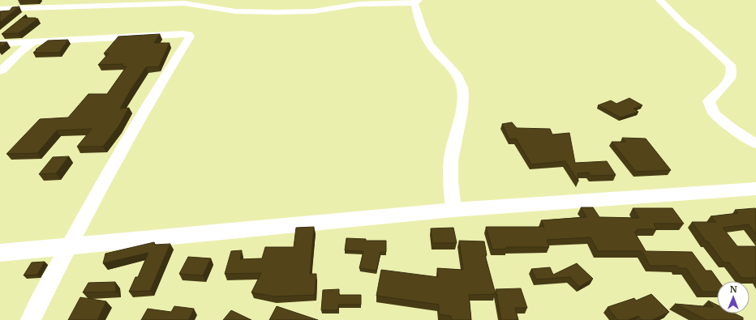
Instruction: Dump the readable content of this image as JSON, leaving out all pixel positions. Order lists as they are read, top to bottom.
{
  "north": "top"
}
